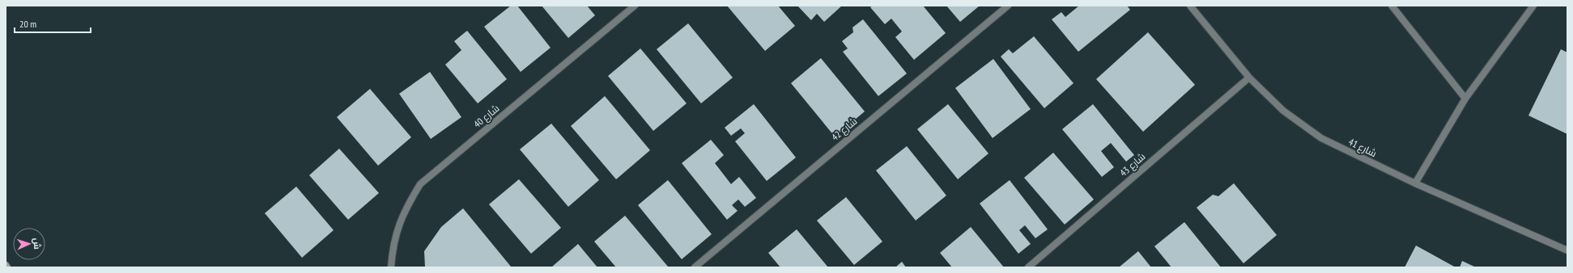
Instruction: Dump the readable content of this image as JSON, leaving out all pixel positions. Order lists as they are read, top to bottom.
{
  "streets": {
    "street": [
      "شارع 40",
      "شارع 42",
      "شارع 41",
      "شارع 43"
    ]
  },
  "crossings": [
    ["شارع 41", "شارع 43"]
  ],
  "scale_bar": "20 m",
  "north": "right"
}
